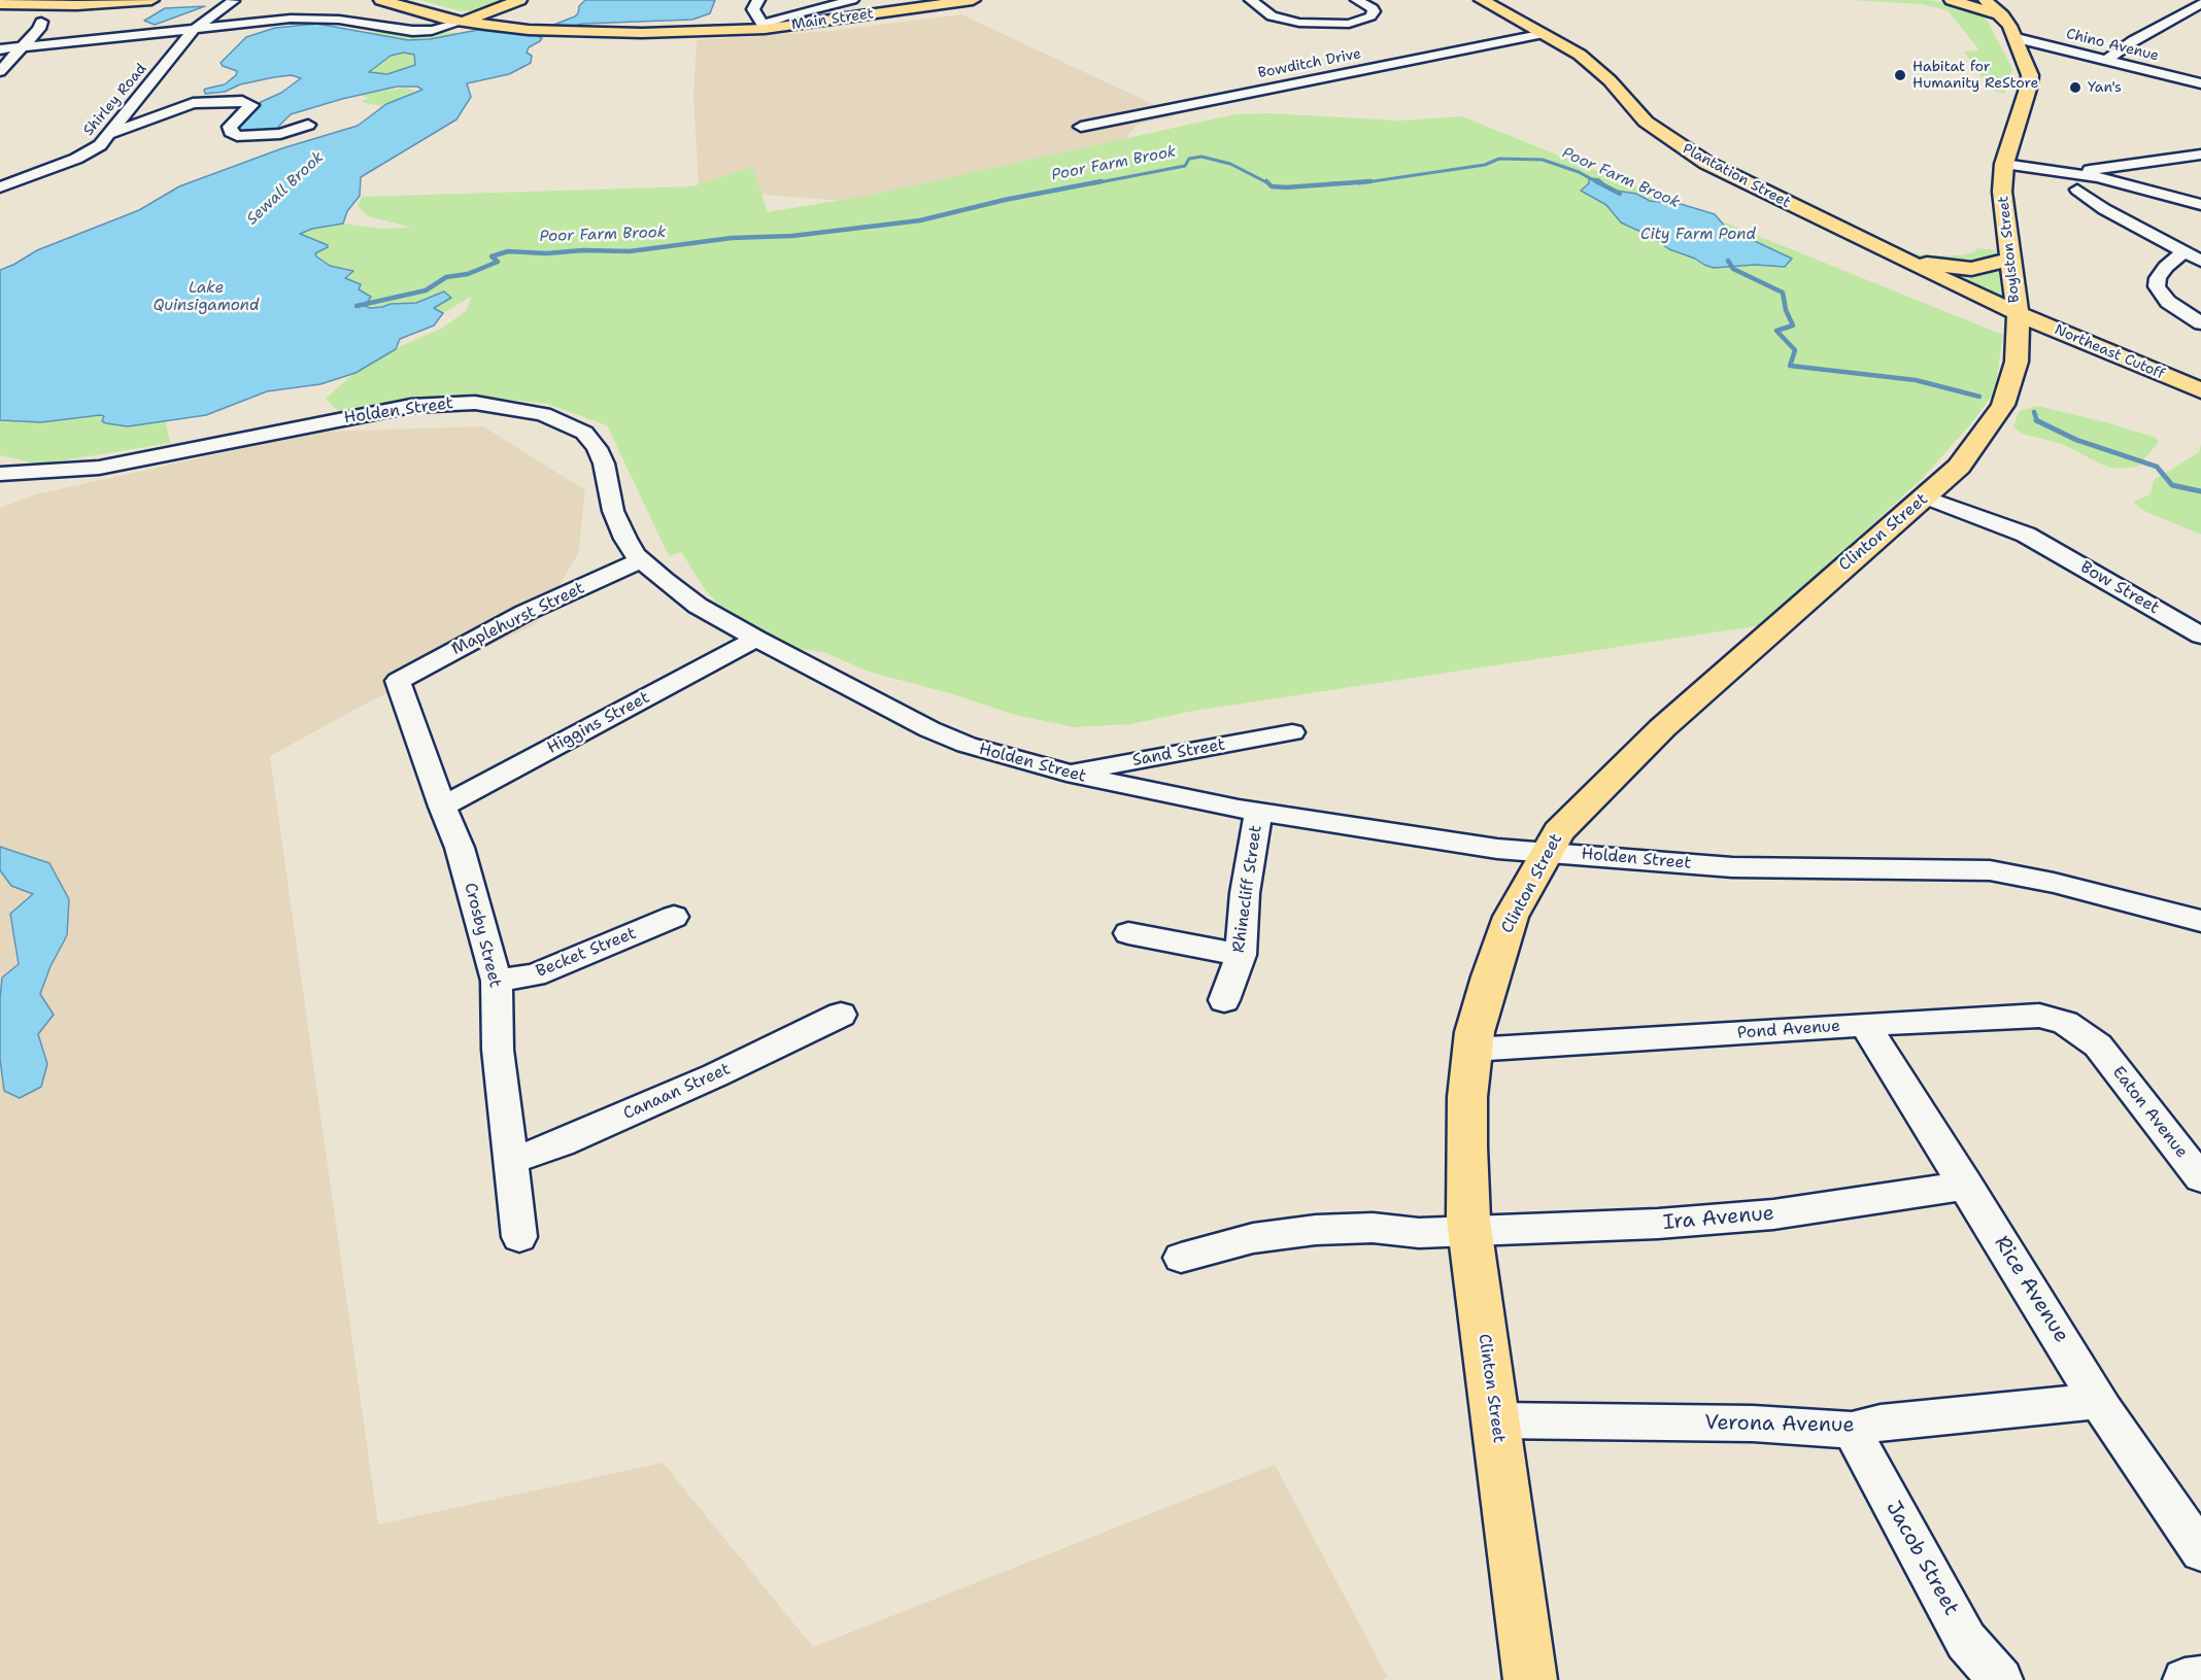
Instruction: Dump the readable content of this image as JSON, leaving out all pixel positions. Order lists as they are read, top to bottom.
{
  "streets": {
    "main road": [
      "Main Street",
      "Plantation Street",
      "Boylston Street",
      "Northeast Cutoff",
      "Clinton Street"
    ],
    "street": [
      "Chino Avenue",
      "Bowditch Drive",
      "Shirley Road",
      "Holden Street",
      "Bow Street",
      "Maplehurst Street",
      "Higgins Street",
      "Sand Street",
      "Rhinecliff Street",
      "Crosby Street",
      "Becket Street",
      "Pond Avenue",
      "Canaan Street",
      "Eaton Avenue",
      "Ira Avenue",
      "Rice Avenue",
      "Verona Avenue",
      "Jacob Street"
    ]
  },
  "crossings": [
    ["Chino Avenue", "Boylston Street"],
    ["Bowditch Drive", "Plantation Street"],
    ["Plantation Street", "Boylston Street"],
    ["Plantation Street", "Northeast Cutoff"],
    ["Plantation Street", "Clinton Street"],
    ["Boylston Street", "Northeast Cutoff"],
    ["Boylston Street", "Clinton Street"],
    ["Northeast Cutoff", "Clinton Street"],
    ["Holden Street", "Clinton Street"],
    ["Holden Street", "Maplehurst Street"],
    ["Holden Street", "Higgins Street"],
    ["Holden Street", "Sand Street"],
    ["Holden Street", "Rhinecliff Street"],
    ["Clinton Street", "Bow Street"],
    ["Clinton Street", "Pond Avenue"],
    ["Clinton Street", "Ira Avenue"],
    ["Clinton Street", "Verona Avenue"],
    ["Maplehurst Street", "Crosby Street"],
    ["Higgins Street", "Crosby Street"],
    ["Crosby Street", "Becket Street"],
    ["Crosby Street", "Canaan Street"],
    ["Pond Avenue", "Eaton Avenue"],
    ["Pond Avenue", "Rice Avenue"],
    ["Ira Avenue", "Rice Avenue"],
    ["Rice Avenue", "Verona Avenue"],
    ["Verona Avenue", "Jacob Street"]
  ],
  "water": [
    "Poor Farm Brook",
    "Sewall Brook",
    "City Farm Pond",
    "Lake Quinsigamond"
  ],
  "places": ["Habitat for Humanity ReStore", "Yan's"]
}
